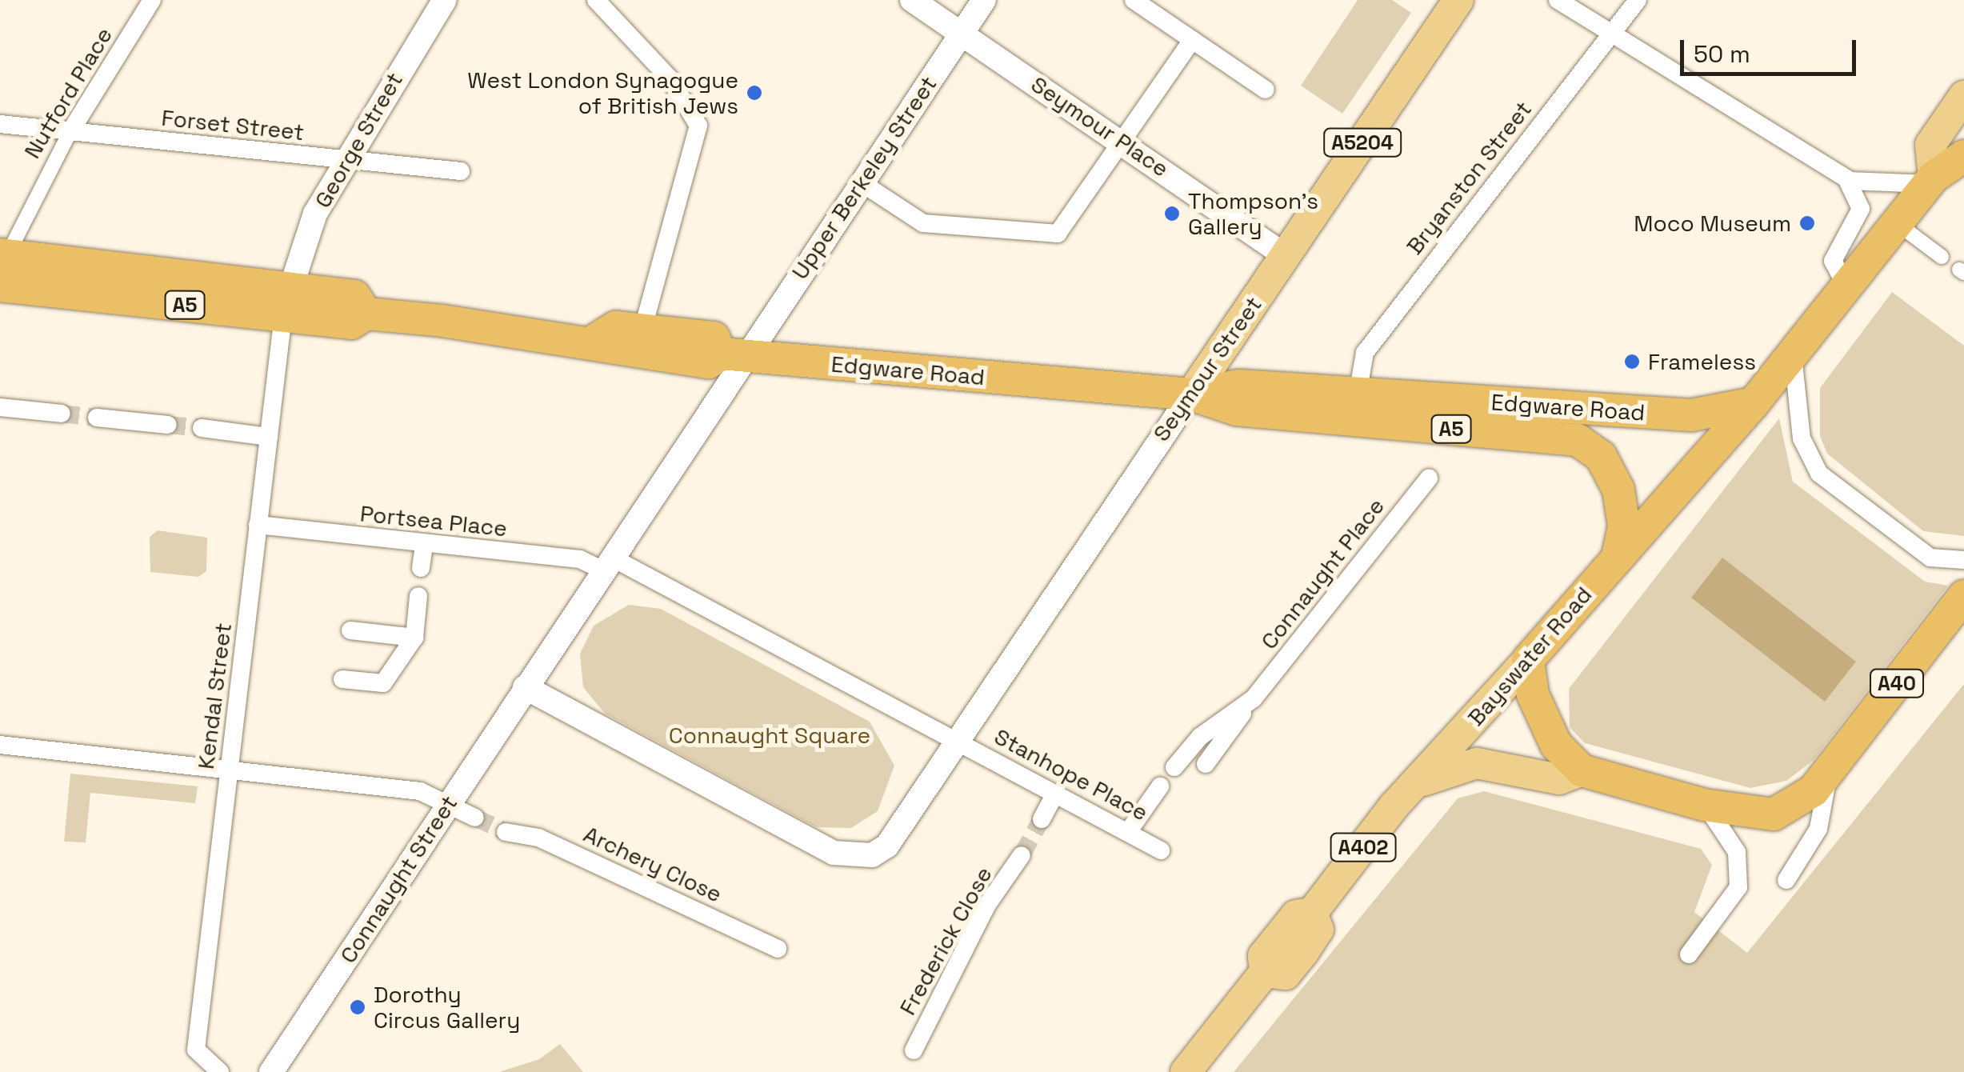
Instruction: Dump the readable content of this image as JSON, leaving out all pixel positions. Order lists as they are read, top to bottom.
{
  "streets": {
    "highway": [
      "A5",
      "Edgware Road",
      "Bayswater Road",
      "A40"
    ],
    "main road": ["A5204", "Seymour Street", "A402"],
    "street": [
      "Nutford Place",
      "Forset Street",
      "Seymour Place",
      "George Street",
      "Upper Berkeley Street",
      "Bryanston Street",
      "Portsea Place",
      "Connaught Place",
      "Kendal Street",
      "Stanhope Place",
      "Archery Close",
      "Connaught Street",
      "Frederick Close"
    ]
  },
  "crossings": [
    ["Nutford Place", "Forset Street"],
    ["Nutford Place", "Edgware Road"],
    ["Forset Street", "George Street"],
    ["Seymour Place", "Upper Berkeley Street"],
    ["Seymour Place", "Seymour Street"],
    ["George Street", "Edgware Road"],
    ["George Street", "Kendal Street"],
    ["Upper Berkeley Street", "Edgware Road"],
    ["Bryanston Street", "Edgware Road"],
    ["Seymour Street", "Edgware Road"],
    ["Seymour Street", "Stanhope Place"],
    ["Edgware Road", "Bayswater Road"],
    ["Edgware Road", "Kendal Street"],
    ["Portsea Place", "Kendal Street"]
  ],
  "parks": ["Connaught Square"],
  "places": [
    "West London Synagogue of British Jews",
    "Thompson's Gallery",
    "Moco Museum",
    "Frameless",
    "Dorothy Circus Gallery"
  ],
  "scale_bar": "50 m"
}
